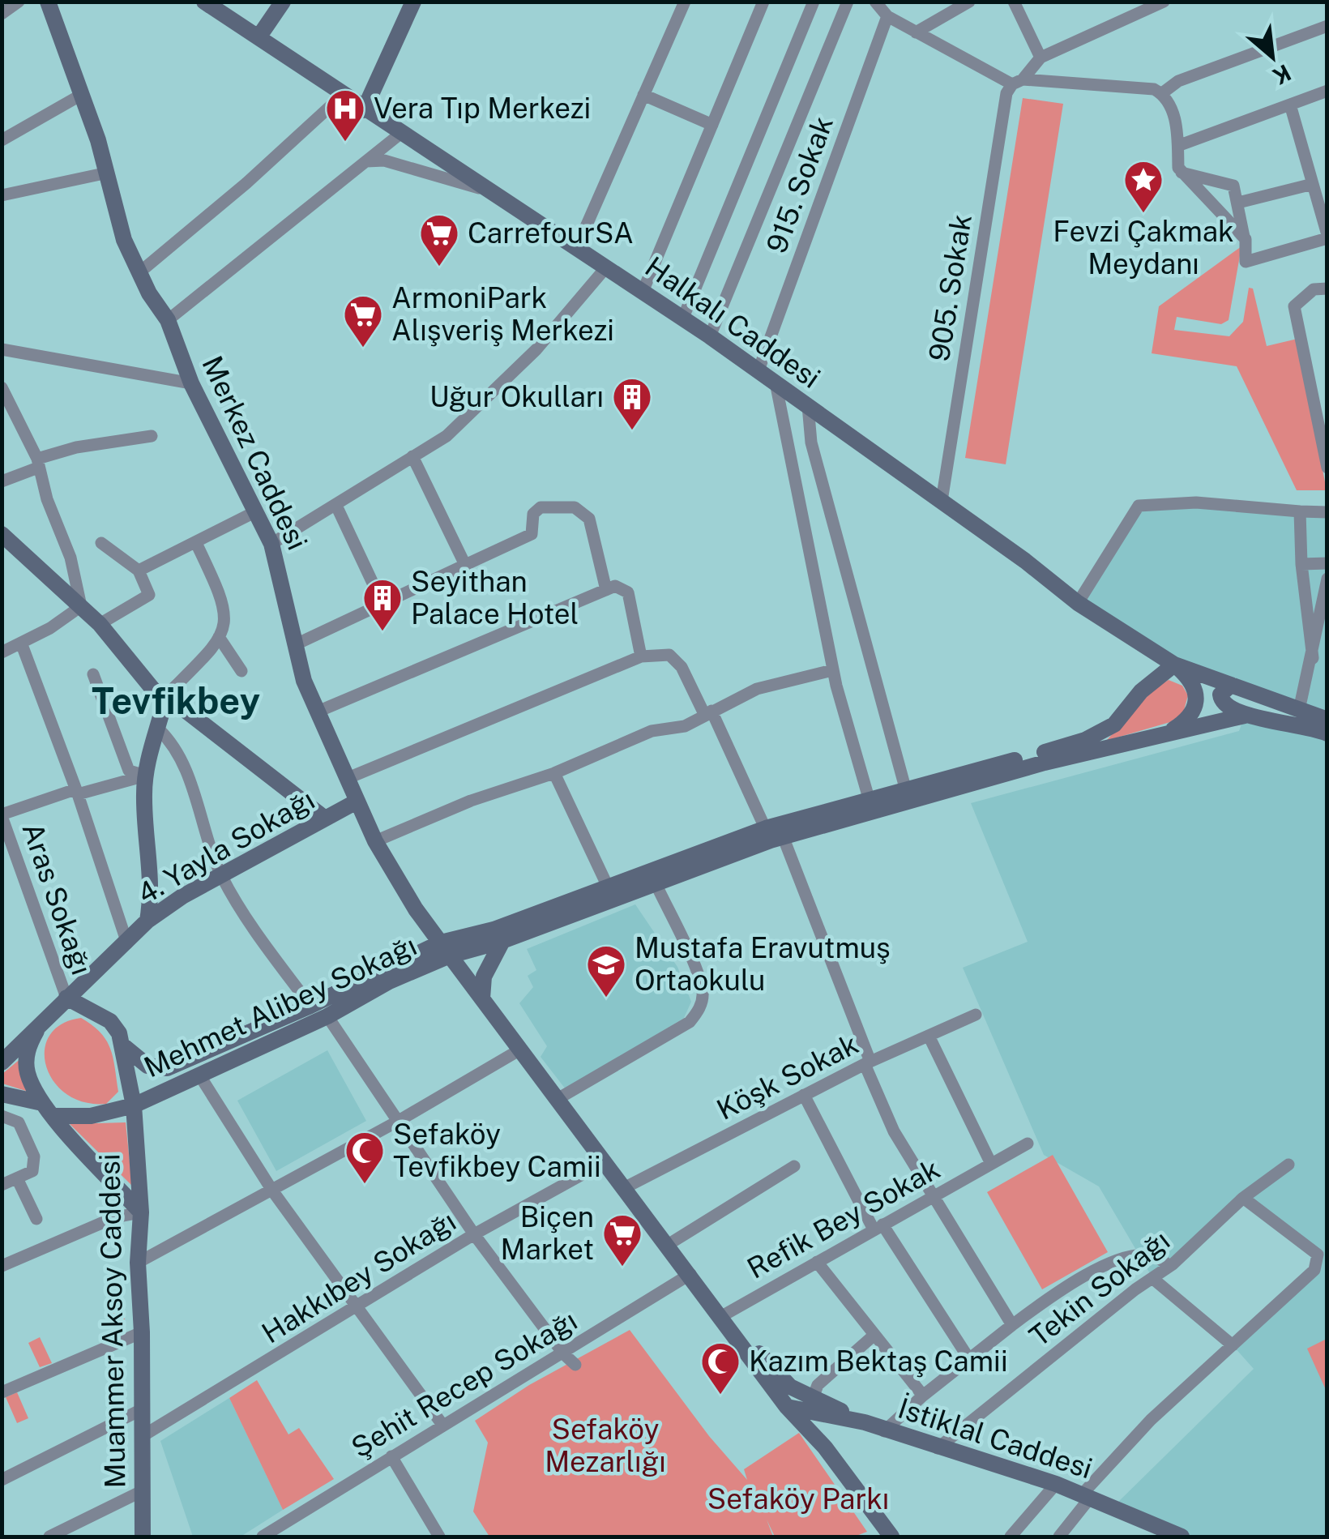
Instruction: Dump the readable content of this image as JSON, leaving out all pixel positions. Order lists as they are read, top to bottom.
{
  "streets": {
    "main road": [
      "Halkalı Caddesi",
      "Merkez Caddesi",
      "4. Yayla Sokağı",
      "Mehmet Alibey Sokağı",
      "Muammer Aksoy Caddesi",
      "İstiklal Caddesi"
    ],
    "street": [
      "915. Sokak",
      "905. Sokak",
      "Aras Sokağı",
      "Köşk Sokak",
      "Refik Bey Sokak",
      "Hakkıbey Sokağı",
      "Tekin Sokağı",
      "Şehit Recep Sokağı"
    ]
  },
  "crossings": [
    ["915. Sokak", "Halkalı Caddesi"],
    ["905. Sokak", "Halkalı Caddesi"],
    ["Merkez Caddesi", "4. Yayla Sokağı"],
    ["Merkez Caddesi", "Mehmet Alibey Sokağı"],
    ["Merkez Caddesi", "Köşk Sokak"],
    ["Merkez Caddesi", "Refik Bey Sokak"],
    ["Merkez Caddesi", "Hakkıbey Sokağı"],
    ["Merkez Caddesi", "Şehit Recep Sokağı"],
    ["4. Yayla Sokağı", "Aras Sokağı"],
    ["4. Yayla Sokağı", "Mehmet Alibey Sokağı"],
    ["4. Yayla Sokağı", "Muammer Aksoy Caddesi"],
    ["Aras Sokağı", "Mehmet Alibey Sokağı"],
    ["Aras Sokağı", "Muammer Aksoy Caddesi"],
    ["Mehmet Alibey Sokağı", "Muammer Aksoy Caddesi"],
    ["Hakkıbey Sokağı", "Muammer Aksoy Caddesi"],
    ["Tekin Sokağı", "İstiklal Caddesi"]
  ],
  "districts": ["Tevfikbey"],
  "parks": ["Sefaköy Mezarlığı", "Sefaköy Parkı"],
  "places": {
    "hospital": ["Vera Tıp Merkezi"],
    "place": ["Fevzi Çakmak Meydanı"],
    "supermarket": ["CarrefourSA", "ArmoniPark Alışveriş Merkezi", "Biçen Market"],
    "building": ["Uğur Okulları", "Seyithan Palace Hotel"],
    "school or university": ["Mustafa Eravutmuş Ortaokulu"],
    "mosque": ["Sefaköy Tevfikbey Camii", "Kazım Bektaş Camii"]
  },
  "north": "bottom right"
}
